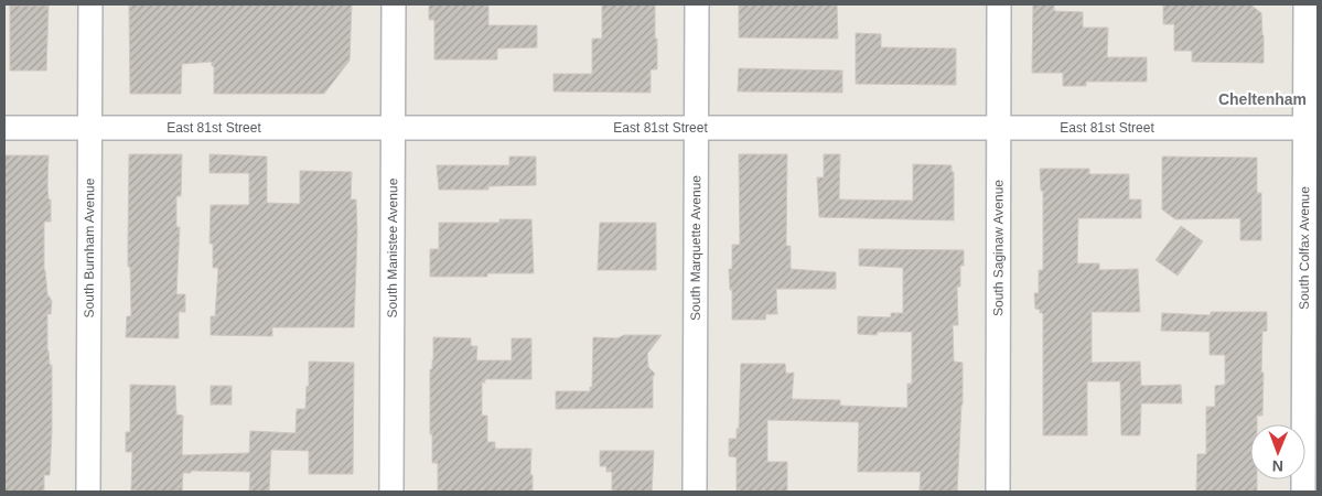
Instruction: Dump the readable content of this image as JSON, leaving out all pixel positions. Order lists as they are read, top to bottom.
{
  "streets": {
    "street": [
      "East 81st Street",
      "South Burnham Avenue",
      "South Manistee Avenue",
      "South Marquette Avenue",
      "South Saginaw Avenue",
      "South Colfax Avenue"
    ]
  },
  "crossings": [
    ["East 81st Street", "South Burnham Avenue"],
    ["East 81st Street", "South Manistee Avenue"],
    ["East 81st Street", "South Marquette Avenue"],
    ["East 81st Street", "South Saginaw Avenue"],
    ["East 81st Street", "South Colfax Avenue"]
  ],
  "districts": ["Cheltenham"],
  "north": "bottom"
}
